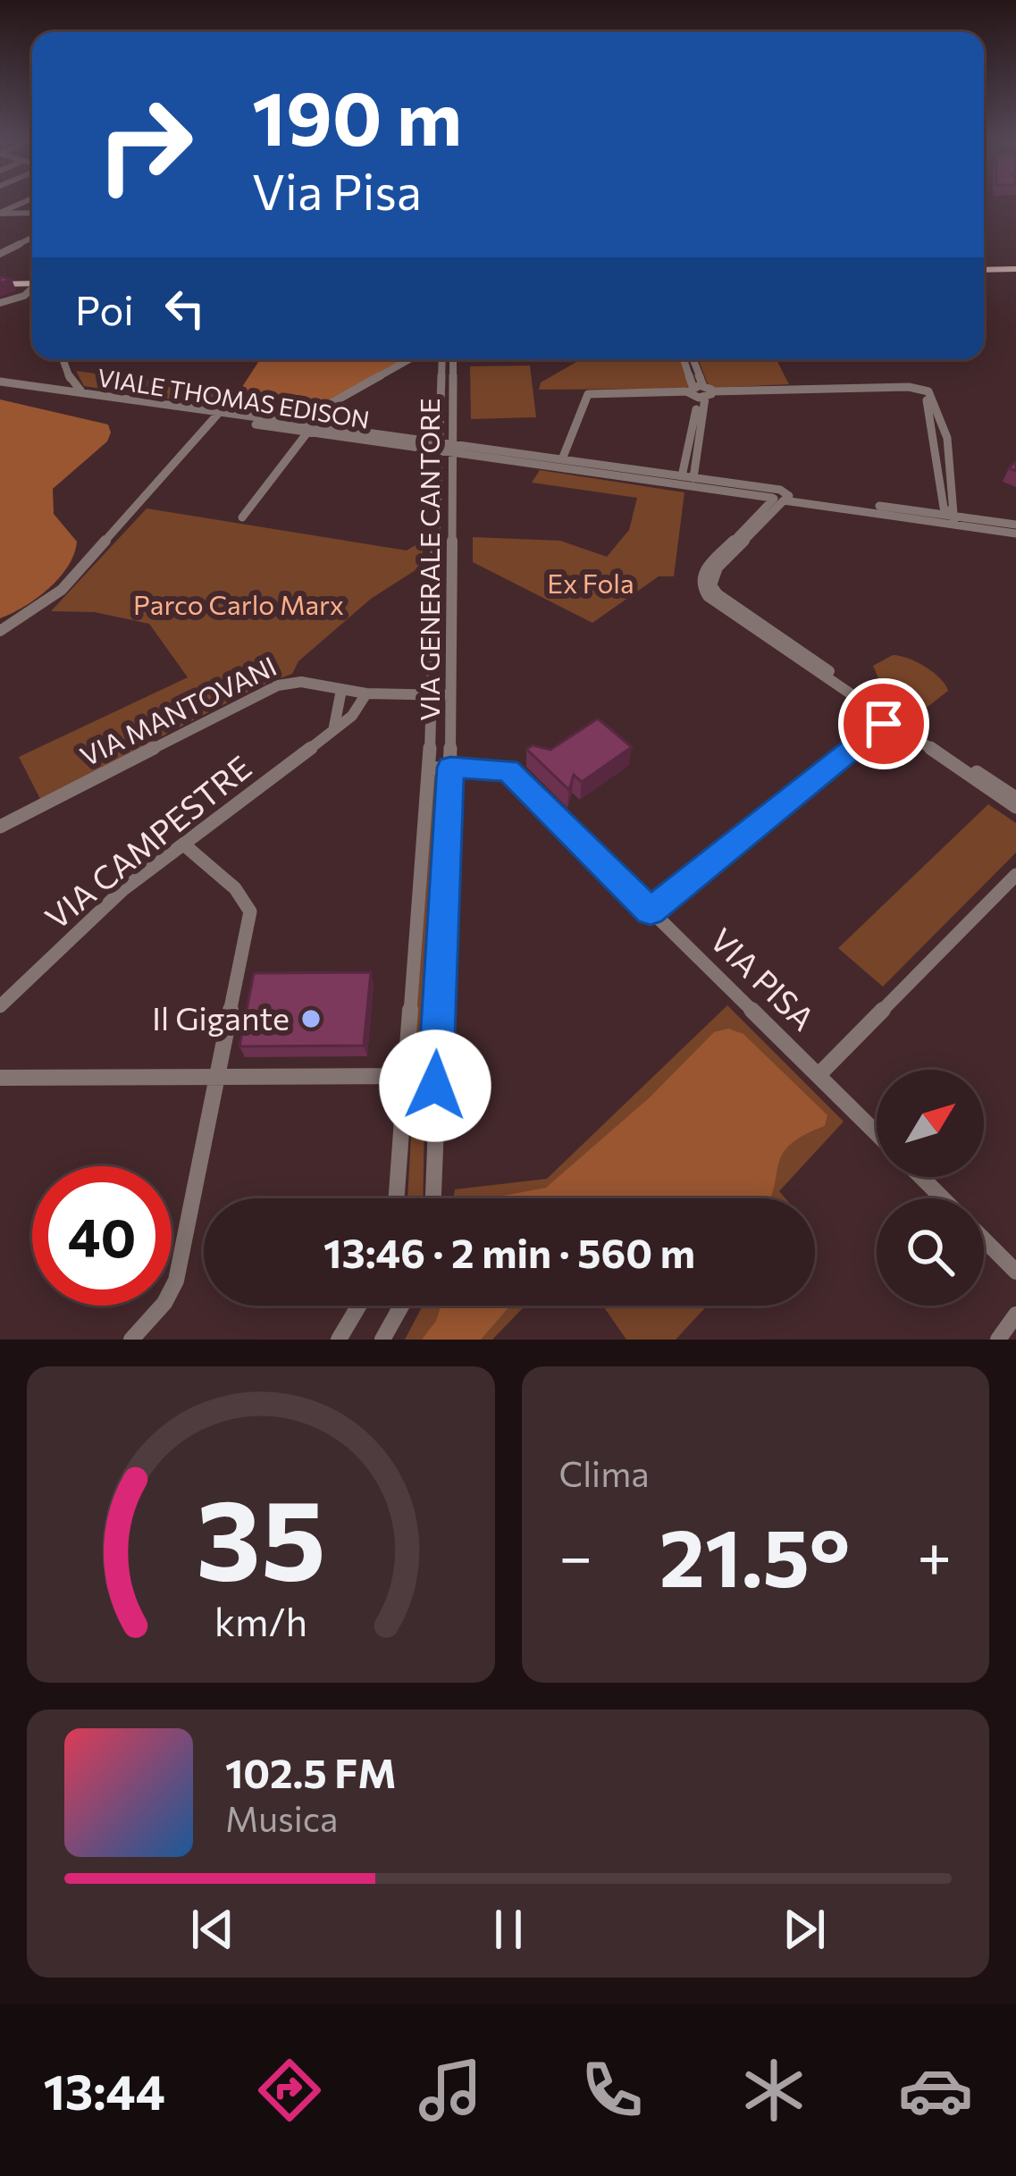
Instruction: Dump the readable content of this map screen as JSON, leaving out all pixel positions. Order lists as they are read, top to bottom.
{
  "streets": {
    "street": [
      "VIALE THOMAS EDISON",
      "VIA GENERALE CANTORE",
      "VIA MANTOVANI",
      "VIA CAMPESTRE",
      "VIA PISA"
    ]
  },
  "crossings": [
    ["VIALE THOMAS EDISON", "VIA GENERALE CANTORE"],
    ["VIA GENERALE CANTORE", "VIA MANTOVANI"],
    ["VIA GENERALE CANTORE", "VIA PISA"],
    ["VIA MANTOVANI", "VIA CAMPESTRE"]
  ],
  "parks": ["Ex Fola", "Parco Carlo Marx"],
  "places": ["Il Gigante"],
  "north": "top right",
  "page": {
    "turn": ["190 m", "Via Pisa"],
    "then": "Poi",
    "limit": "40",
    "trip": "13:46 · 2 min · 560 m",
    "tile": "Clima",
    "heat": ["−", "21.5°", "+"],
    "song": ["102.5 FM", "Musica"],
    "tabs": "13:44",
    "gauge": ["35", "km/h"]
  }
}
